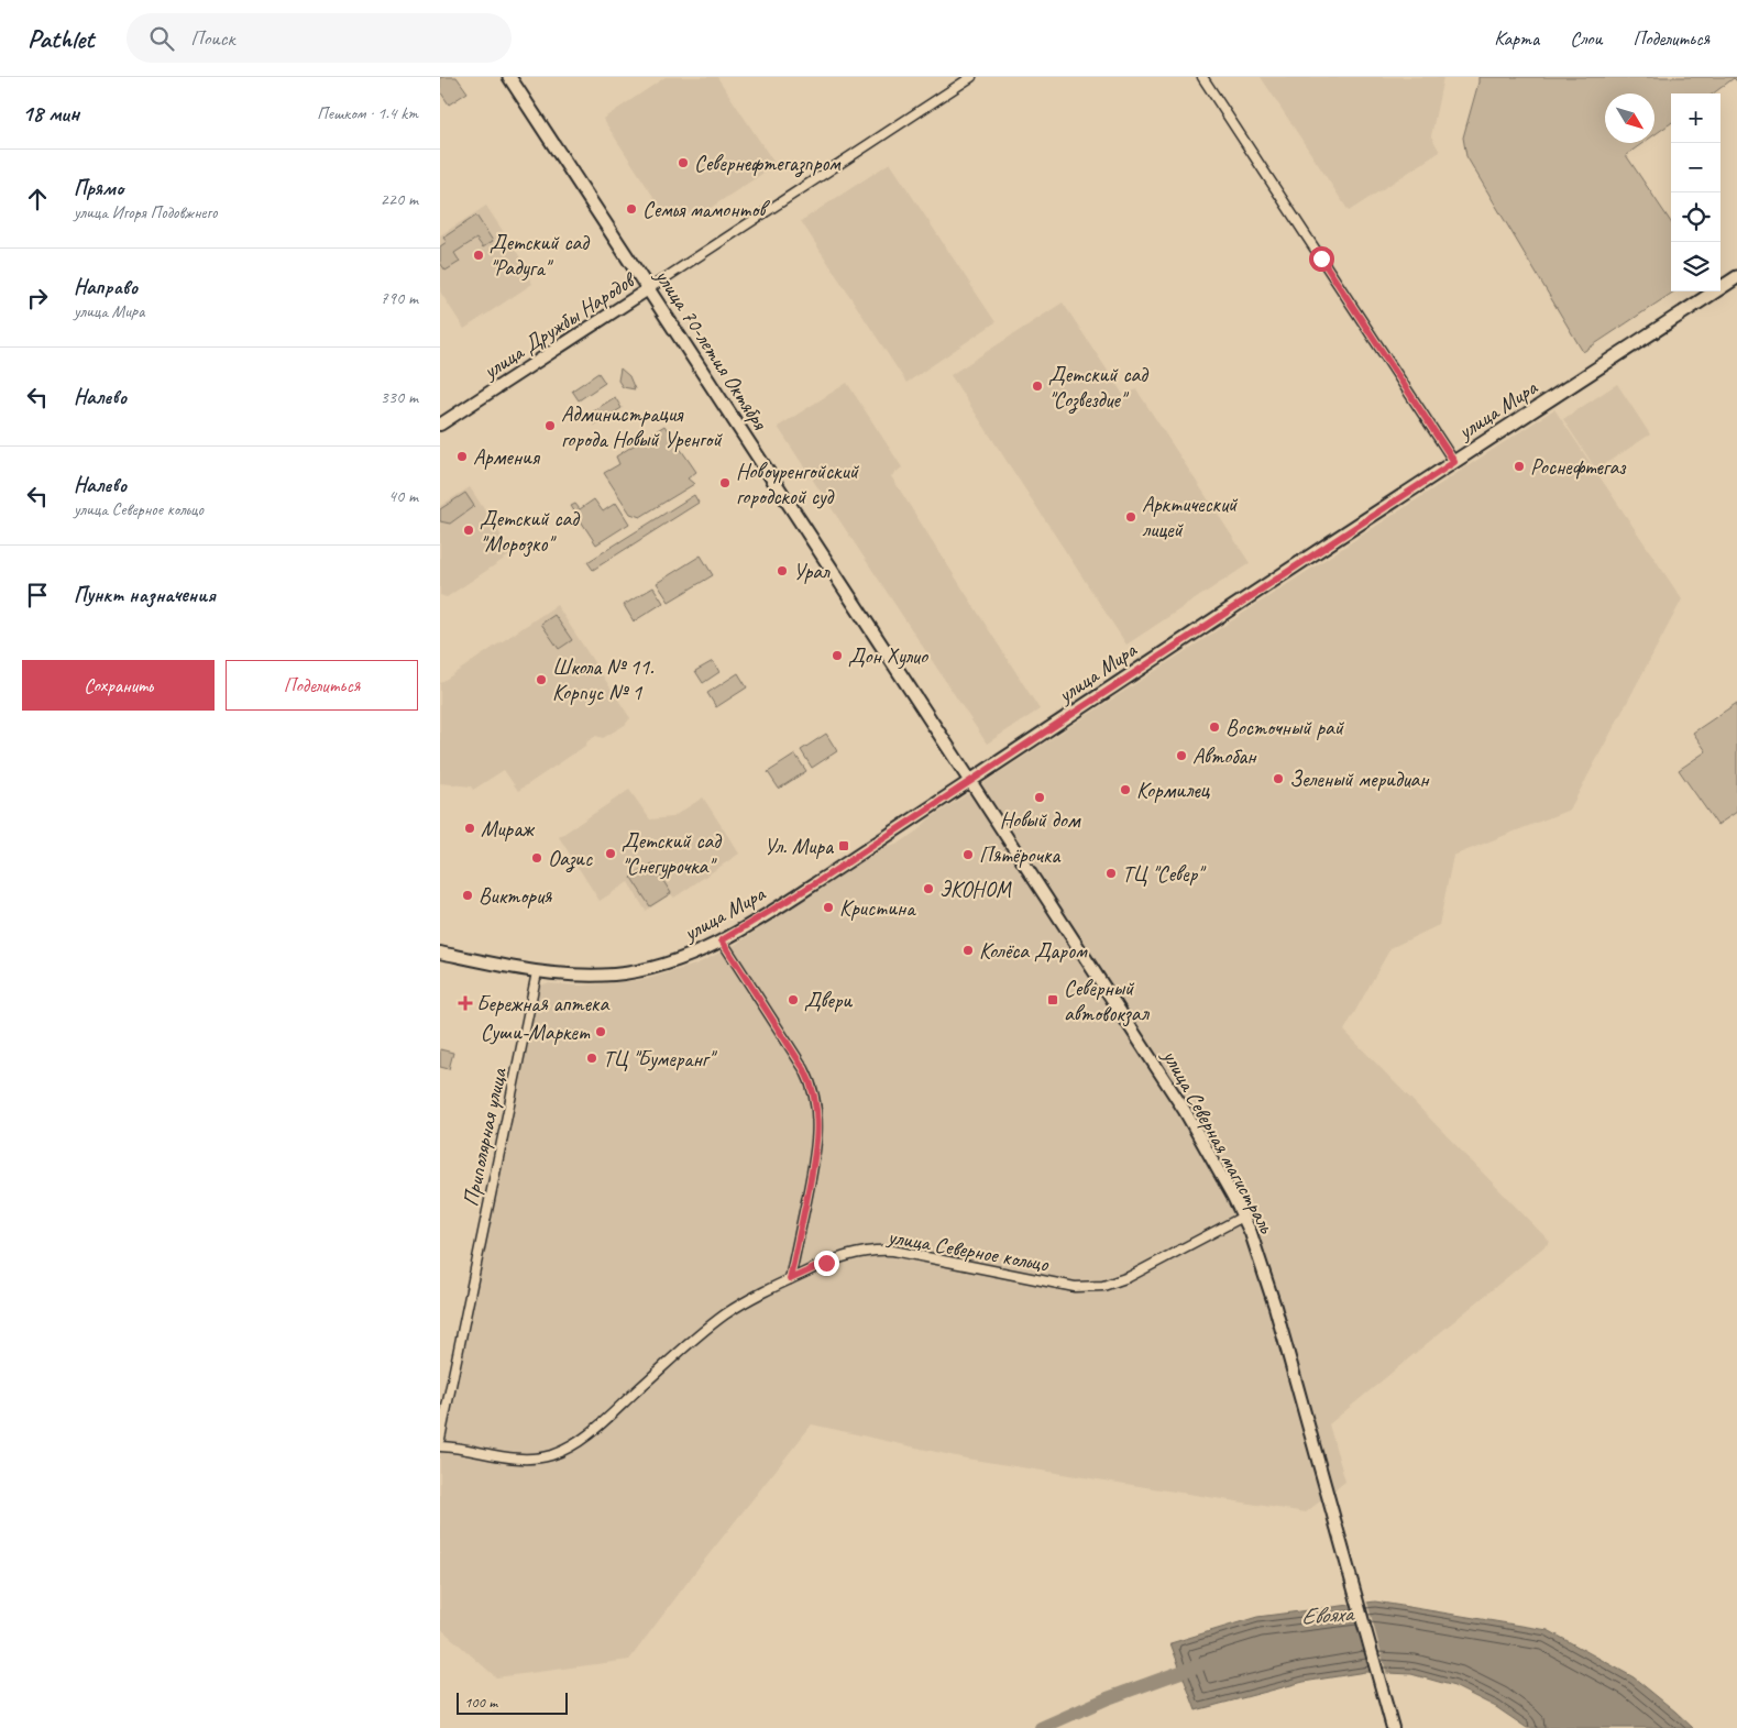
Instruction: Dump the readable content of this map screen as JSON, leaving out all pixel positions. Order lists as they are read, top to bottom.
{
  "streets": {
    "main road": ["улица 70-летия Октября", "улица Мира"],
    "street": [
      "улица Дружбы Народов",
      "Приполярная улица",
      "улица Северная магистраль",
      "улица Северное кольцо"
    ]
  },
  "crossings": [
    ["улица Дружбы Народов", "улица 70-летия Октября"],
    ["улица 70-летия Октября", "улица Мира"],
    ["улица 70-летия Октября", "улица Северная магистраль"],
    ["улица Мира", "Приполярная улица"],
    ["улица Мира", "улица Северная магистраль"],
    ["улица Северная магистраль", "улица Северное кольцо"]
  ],
  "water": ["Евояха"],
  "places": {
    "other": [
      "Севернефтегазпром",
      "Семья мамонтов",
      "Детский сад \"Радуга\"",
      "Детский сад \"Созвездие\"",
      "Администрация города Новый Уренгой",
      "Армения",
      "Роснефтегаз",
      "Новоуренгойский городской суд",
      "Арктический лицей",
      "Детский сад \"Морозко\"",
      "Урал",
      "Дон Хулио",
      "Школа № 11. Корпус № 1",
      "Восточный рай",
      "Автобан",
      "Зеленый меридиан",
      "Кормилец",
      "Новый дом",
      "Мираж",
      "Детский сад \"Снегурочка\"",
      "Пятёрочка",
      "Оазис",
      "ТЦ \"Север\"",
      "ЭКОНОМ",
      "Виктория",
      "Кристина",
      "Колёса Даром",
      "Двери",
      "Суши-Маркет",
      "ТЦ \"Бумеранг\""
    ],
    "transit": ["Ул. Мира", "Северный автовокзал"],
    "health": ["Бережная аптека"]
  },
  "scale_bar": "100 m",
  "north": "bottom right",
  "page": {
    "header": "Pathlet",
    "search": "Поиск",
    "nav": ["Карта", "Слои", "Поделиться"],
    "heading": ["18 мин", "Пешком · 1.4 km"],
    "map_buttons": ["+", "−"],
    "list": [
      ["Прямо", "улица Игоря Подовжнего", "220 m"],
      ["Направо", "улица Мира", "790 m"],
      ["Налево", "330 m"],
      ["Налево", "улица Северное кольцо", "40 m"],
      "Пункт назначения"
    ],
    "buttons": ["Сохранить", "Поделиться"],
    "scale": "100 m"
  }
}
